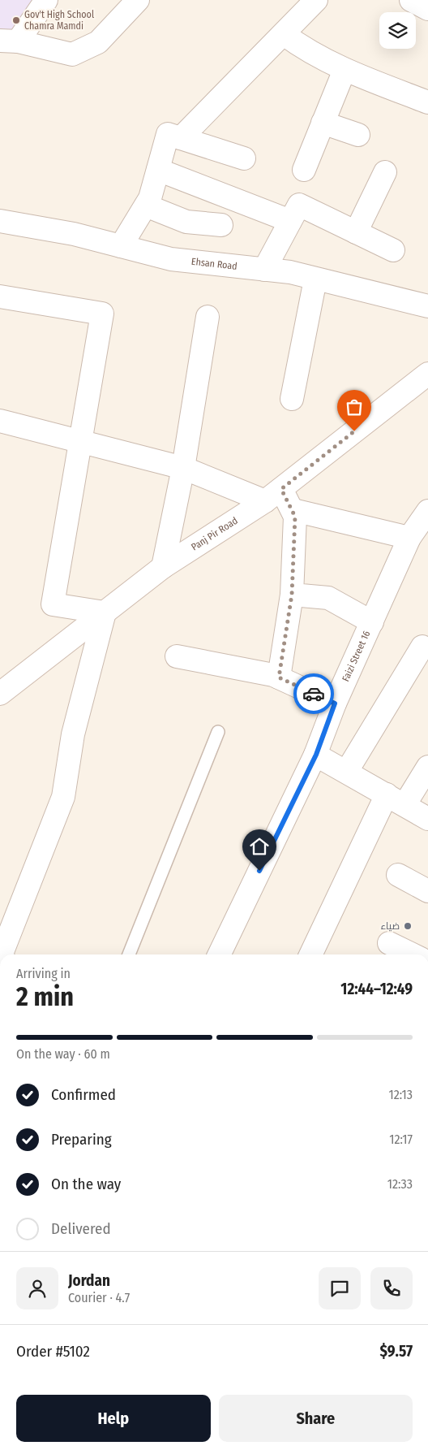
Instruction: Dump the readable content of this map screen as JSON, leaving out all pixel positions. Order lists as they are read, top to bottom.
{
  "streets": {
    "street": ["Ehsan Road", "Panj Pir Road", "Faizi Street 16"]
  },
  "places": ["Gov't High School Chamra Mamdi", "ضیاء"],
  "page": {
    "heading": ["2 min", "Arriving in", "12:44–12:49"],
    "panel": [
      "Jordan",
      "Courier · 4.7",
      "Order #5102",
      "$9.57"
    ],
    "bar": "On the way · 60 m",
    "list": [
      ["Confirmed", "12:13"],
      ["Preparing", "12:17"],
      ["On the way", "12:33"],
      "Delivered"
    ],
    "buttons": ["Help", "Share"]
  }
}
